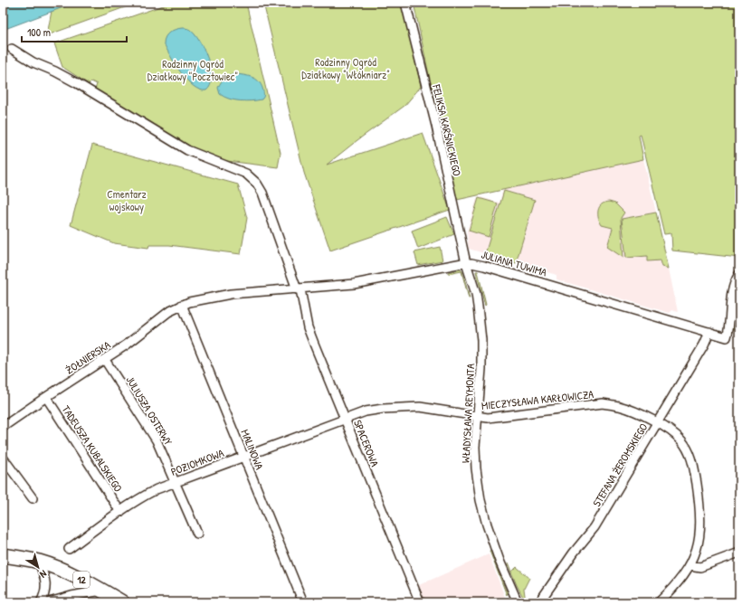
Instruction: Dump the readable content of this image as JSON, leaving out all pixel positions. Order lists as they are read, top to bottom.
{
  "streets": {
    "main road": ["12"],
    "street": [
      "FELIKSA KARŚNICKIEGO",
      "JULIANA TUWIMA",
      "ŻOŁNIERSKA",
      "MIECZYSŁAWA KARŁOWICZA",
      "JULIUSZA OSTERWY",
      "WŁADYSŁAWA REYMONTA",
      "SPACEROWA",
      "TADEUSZA KUBALSKIEGO",
      "MALINOWA",
      "POZIOMKOWA",
      "STEFANA ŻEROMSKIEGO"
    ]
  },
  "crossings": [
    ["FELIKSA KARŚNICKIEGO", "JULIANA TUWIMA"],
    ["FELIKSA KARŚNICKIEGO", "WŁADYSŁAWA REYMONTA"],
    ["JULIANA TUWIMA", "ŻOŁNIERSKA"],
    ["JULIANA TUWIMA", "WŁADYSŁAWA REYMONTA"],
    ["JULIANA TUWIMA", "SPACEROWA"],
    ["JULIANA TUWIMA", "MALINOWA"],
    ["JULIANA TUWIMA", "STEFANA ŻEROMSKIEGO"],
    ["ŻOŁNIERSKA", "JULIUSZA OSTERWY"],
    ["ŻOŁNIERSKA", "TADEUSZA KUBALSKIEGO"],
    ["ŻOŁNIERSKA", "MALINOWA"],
    ["MIECZYSŁAWA KARŁOWICZA", "WŁADYSŁAWA REYMONTA"],
    ["MIECZYSŁAWA KARŁOWICZA", "SPACEROWA"],
    ["MIECZYSŁAWA KARŁOWICZA", "POZIOMKOWA"],
    ["MIECZYSŁAWA KARŁOWICZA", "STEFANA ŻEROMSKIEGO"],
    ["JULIUSZA OSTERWY", "POZIOMKOWA"],
    ["SPACEROWA", "POZIOMKOWA"],
    ["TADEUSZA KUBALSKIEGO", "POZIOMKOWA"],
    ["MALINOWA", "POZIOMKOWA"]
  ],
  "parks": ["Rodzinny Ogród Działkowy \"Włókniarz\"", "Rodzinny Ogród Działkowy \"Pocztowiec\"", "Cmentarz wojskowy"],
  "scale_bar": "100 m",
  "north": "bottom right"
}
